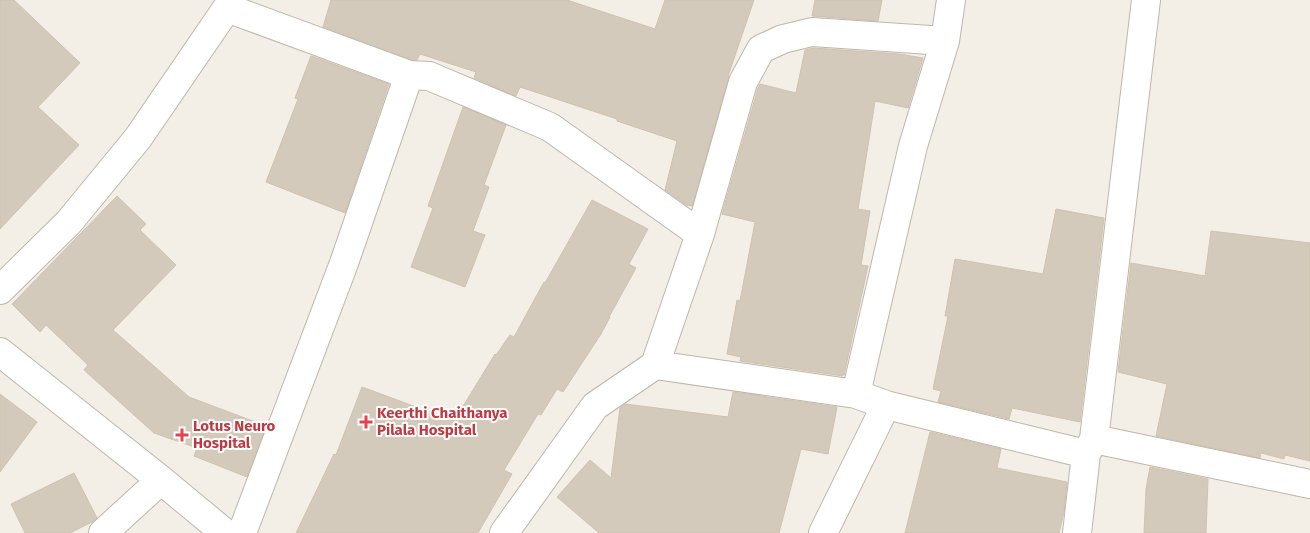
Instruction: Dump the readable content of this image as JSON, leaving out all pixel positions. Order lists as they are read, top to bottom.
{
  "places": {
    "health": ["Keerthi Chaithanya Pilala Hospital", "Lotus Neuro Hospital"]
  }
}
